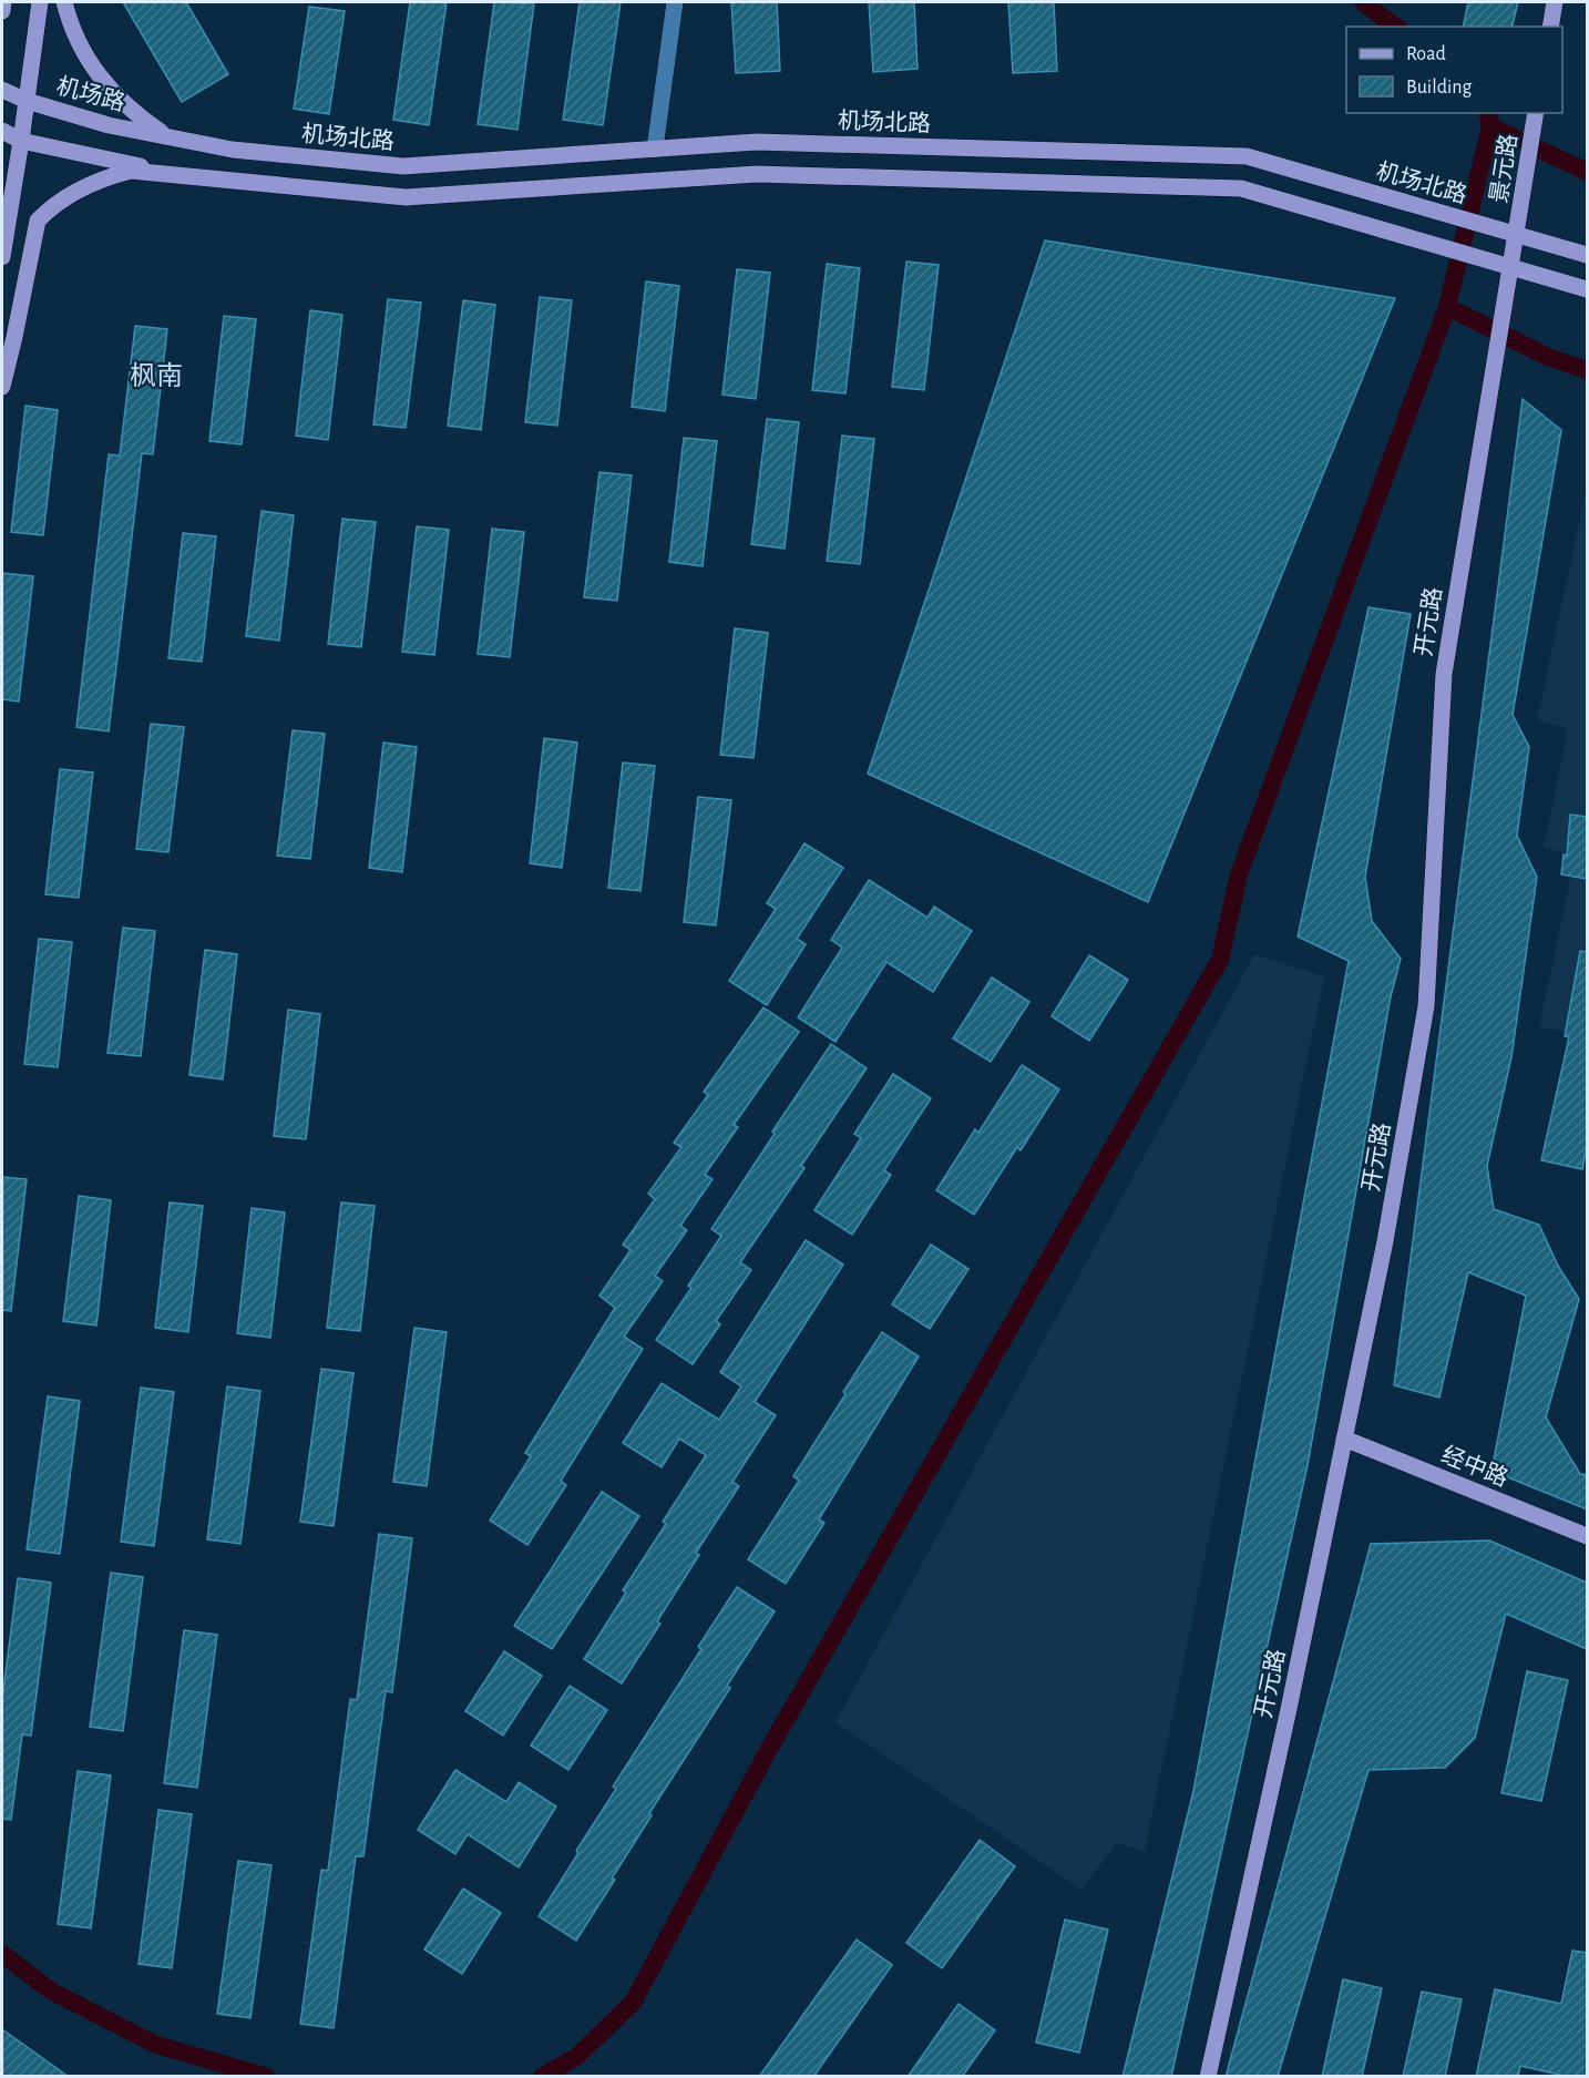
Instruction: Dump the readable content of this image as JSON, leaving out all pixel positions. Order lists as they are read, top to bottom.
{
  "streets": {
    "main road": [
      "机场路",
      "机场北路",
      "景元路",
      "开元路",
      "经中路"
    ]
  },
  "crossings": [
    ["机场路", "机场北路"],
    ["机场北路", "景元路"],
    ["机场北路", "开元路"],
    ["景元路", "开元路"],
    ["开元路", "经中路"]
  ],
  "districts": ["枫南"],
  "legend": ["Road", "Building"]
}
